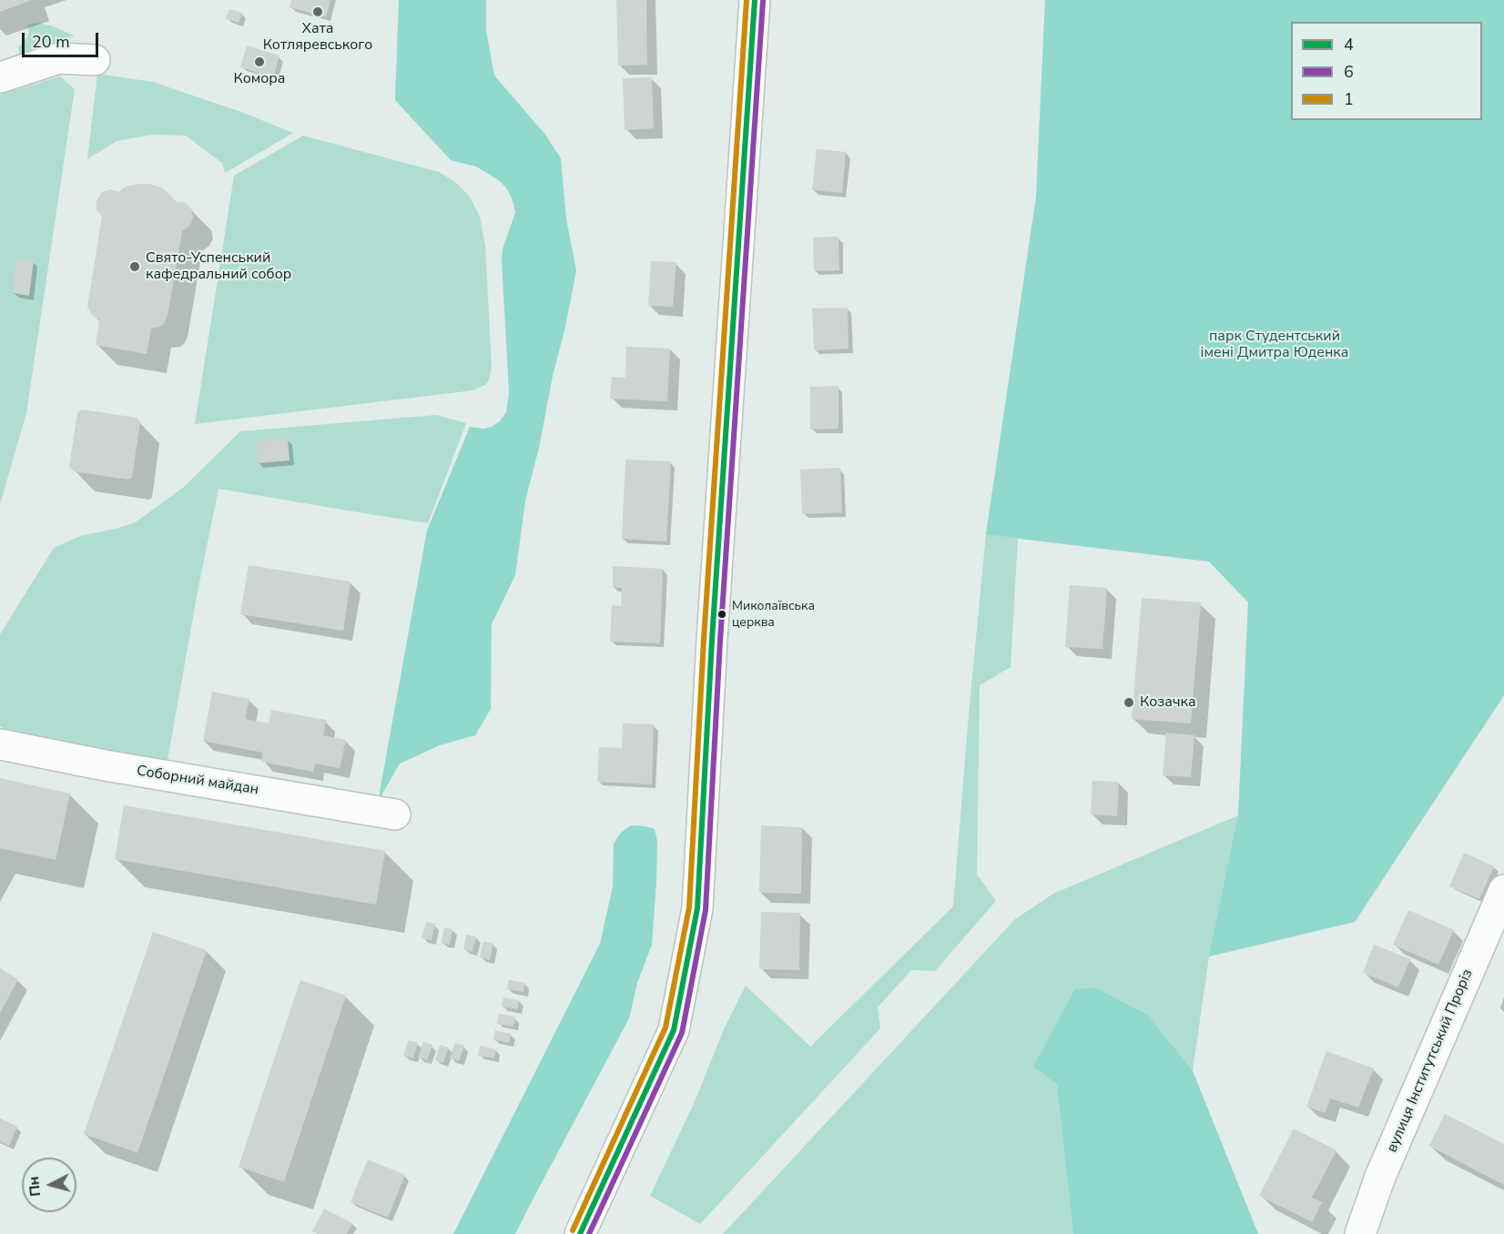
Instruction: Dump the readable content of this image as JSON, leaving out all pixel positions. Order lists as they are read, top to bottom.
{
  "streets": {
    "main road": ["Соборний майдан", "вулиця Інститутський Проріз"]
  },
  "parks": ["парк Студентський імені Дмитра Юденка"],
  "places": [
    "Хата Котляревського",
    "Комора",
    "Свято-Успенський кафедральний собор",
    "Миколаївська церква",
    "Козачка"
  ],
  "lines": ["transit line 4", "transit line 1", "transit line 6"],
  "legend": ["4", "6", "1"],
  "scale_bar": "20 m",
  "north": "left"
}
